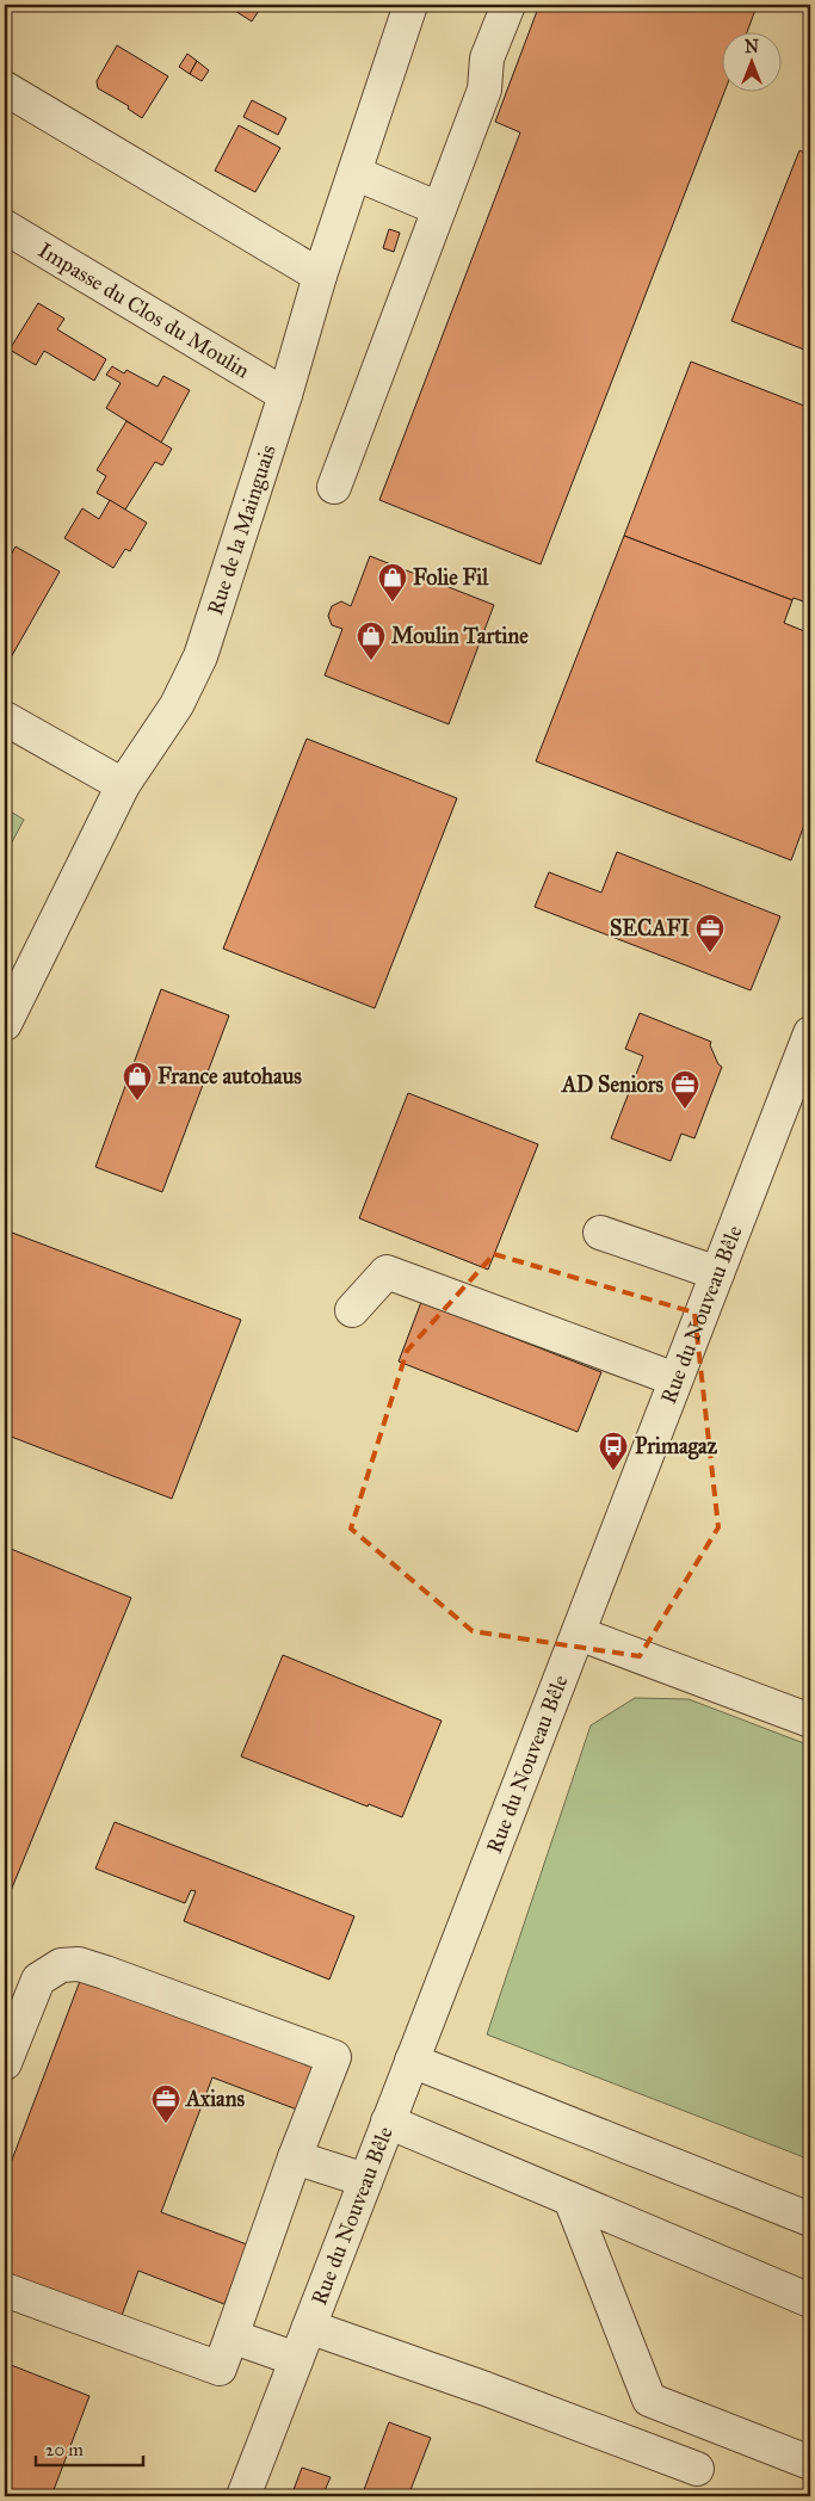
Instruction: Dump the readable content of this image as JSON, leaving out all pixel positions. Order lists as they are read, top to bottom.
{
  "streets": {
    "street": ["Impasse du Clos du Moulin", "Rue de la Mainguais", "Rue du Nouveau Bêle"]
  },
  "crossings": [
    ["Impasse du Clos du Moulin", "Rue de la Mainguais"]
  ],
  "places": {
    "shop": ["Folie Fil", "Moulin Tartine", "France autohaus"],
    "office": ["SECAFI", "AD Seniors", "Axians"],
    "bus stop": ["Primagaz"]
  },
  "scale_bar": "20 m",
  "north": "top"
}
